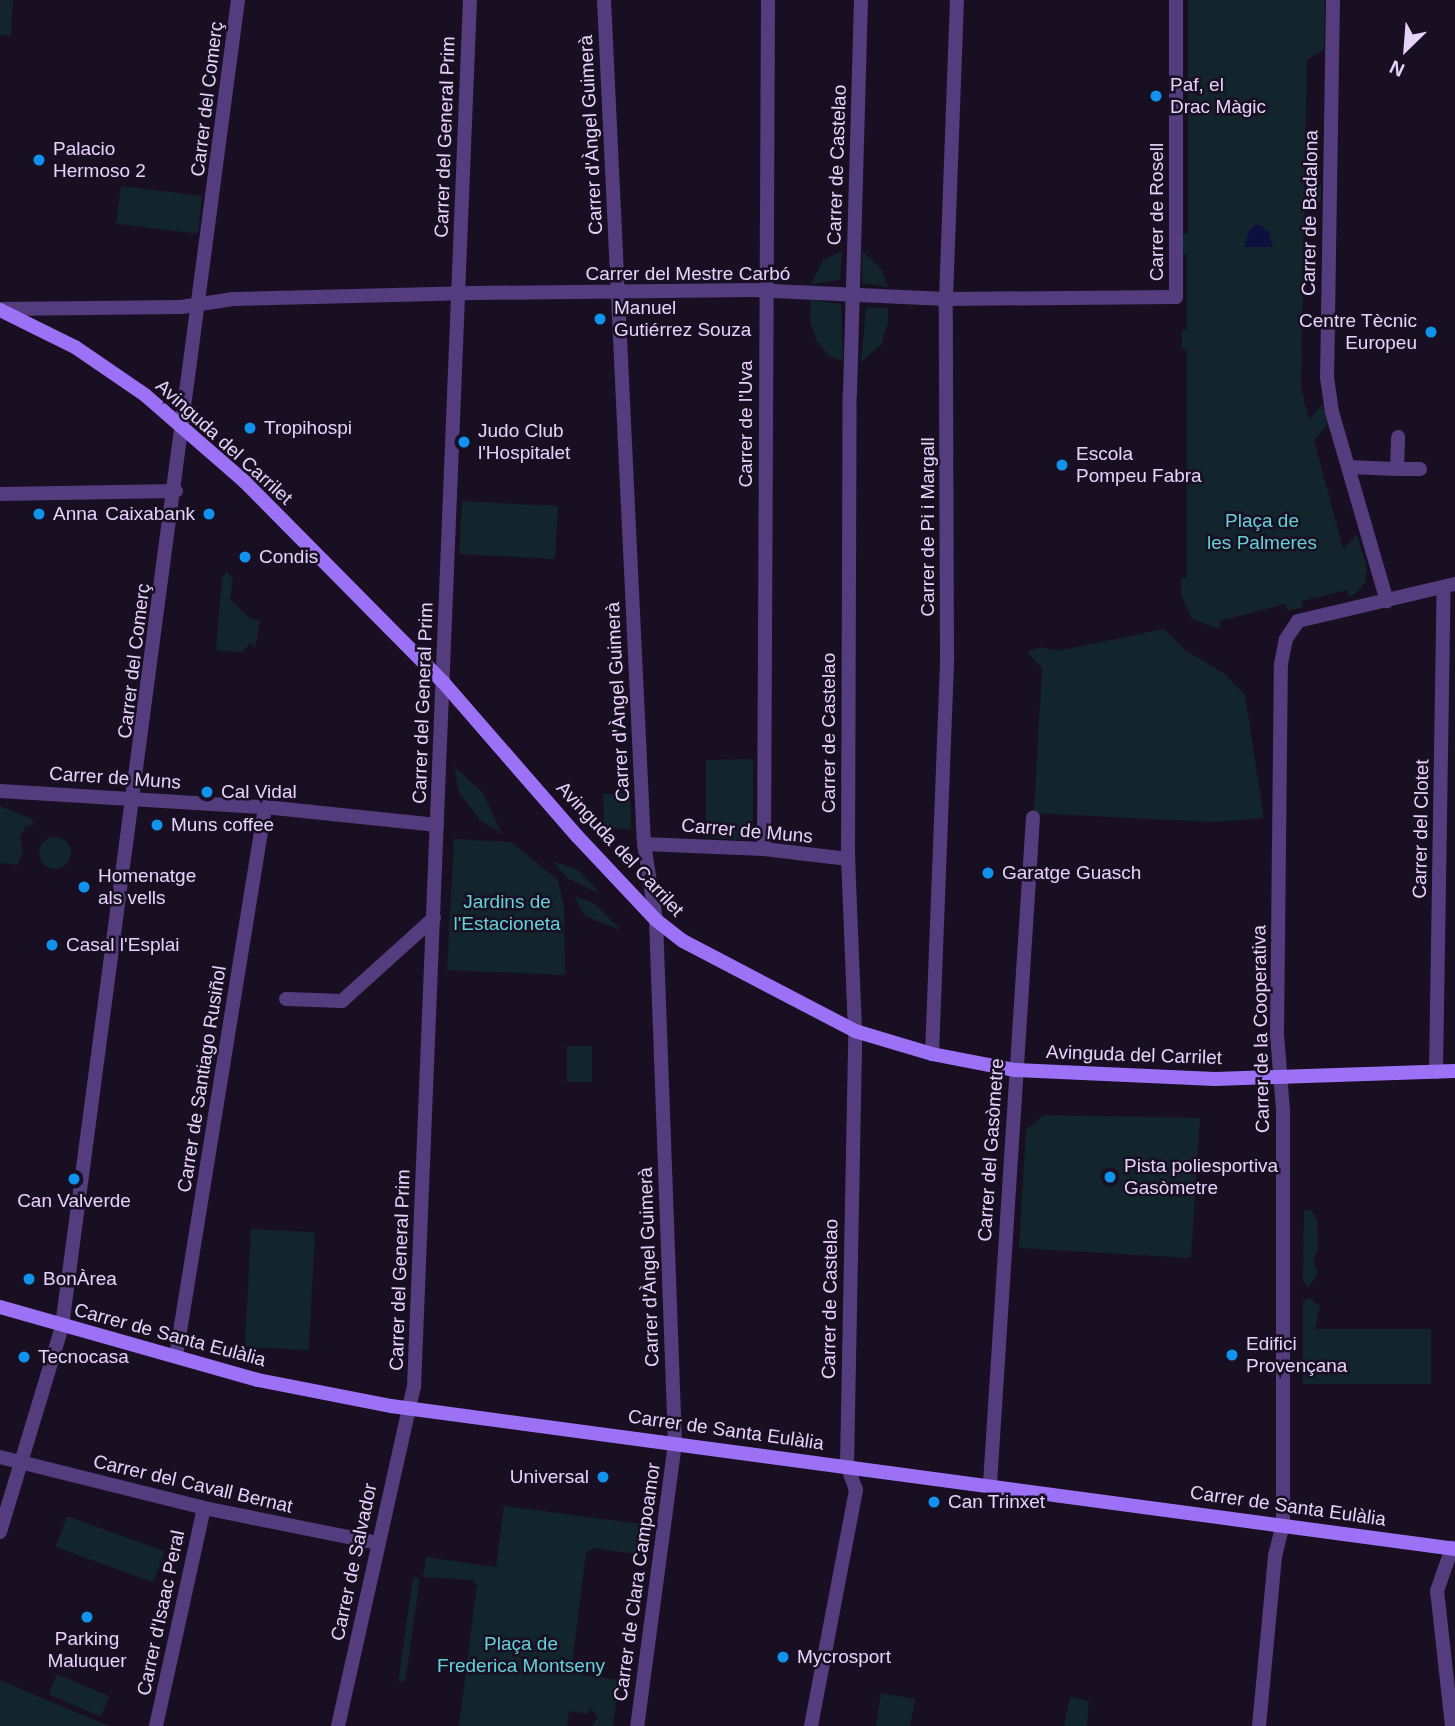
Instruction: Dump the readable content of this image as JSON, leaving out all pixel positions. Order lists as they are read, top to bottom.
{
  "streets": {
    "street": [
      "Carrer del Comerç",
      "Carrer d'Àngel Guimerà",
      "Carrer del General Prim",
      "Carrer de Castelao",
      "Carrer de Rosell",
      "Carrer de Badalona",
      "Carrer del Mestre Carbó",
      "Carrer de l'Uva",
      "Avinguda del Carrilet",
      "Carrer de Pi i Margall",
      "Carrer de Muns",
      "Carrer del Clotet",
      "Carrer de la Cooperativa",
      "Carrer de Santiago Rusiñol",
      "Carrer del Gasòmetre",
      "Carrer de Santa Eulàlia",
      "Carrer del Cavall Bernat",
      "Carrer de Salvador",
      "Carrer de Clara Campoamor",
      "Carrer d'Isaac Peral"
    ]
  },
  "crossings": [
    ["Carrer del Comerç", "Carrer del Mestre Carbó"],
    ["Carrer del Comerç", "Avinguda del Carrilet"],
    ["Carrer del Comerç", "Carrer de Muns"],
    ["Carrer del Comerç", "Carrer de Santa Eulàlia"],
    ["Carrer del Comerç", "Carrer del Cavall Bernat"],
    ["Carrer d'Àngel Guimerà", "Carrer del Mestre Carbó"],
    ["Carrer d'Àngel Guimerà", "Avinguda del Carrilet"],
    ["Carrer d'Àngel Guimerà", "Carrer de Muns"],
    ["Carrer d'Àngel Guimerà", "Carrer de Santa Eulàlia"],
    ["Carrer d'Àngel Guimerà", "Carrer de Clara Campoamor"],
    ["Carrer del General Prim", "Carrer del Mestre Carbó"],
    ["Carrer del General Prim", "Avinguda del Carrilet"],
    ["Carrer del General Prim", "Carrer de Muns"],
    ["Carrer del General Prim", "Carrer de Santa Eulàlia"],
    ["Carrer del General Prim", "Carrer de Salvador"],
    ["Carrer de Castelao", "Carrer del Mestre Carbó"],
    ["Carrer de Castelao", "Avinguda del Carrilet"],
    ["Carrer de Castelao", "Carrer de Muns"],
    ["Carrer de Castelao", "Carrer de Santa Eulàlia"],
    ["Carrer de Rosell", "Carrer del Mestre Carbó"],
    ["Carrer de Badalona", "Carrer de la Cooperativa"],
    ["Carrer del Mestre Carbó", "Carrer de l'Uva"],
    ["Carrer del Mestre Carbó", "Avinguda del Carrilet"],
    ["Carrer del Mestre Carbó", "Carrer de Pi i Margall"],
    ["Carrer de l'Uva", "Carrer de Muns"],
    ["Avinguda del Carrilet", "Carrer de Pi i Margall"],
    ["Avinguda del Carrilet", "Carrer del Clotet"],
    ["Avinguda del Carrilet", "Carrer de la Cooperativa"],
    ["Avinguda del Carrilet", "Carrer del Gasòmetre"],
    ["Carrer de Muns", "Carrer de Santiago Rusiñol"],
    ["Carrer de la Cooperativa", "Carrer de Santa Eulàlia"],
    ["Carrer de Santiago Rusiñol", "Carrer de Santa Eulàlia"],
    ["Carrer del Gasòmetre", "Carrer de Santa Eulàlia"],
    ["Carrer de Santa Eulàlia", "Carrer de Salvador"],
    ["Carrer de Santa Eulàlia", "Carrer de Clara Campoamor"],
    ["Carrer del Cavall Bernat", "Carrer de Salvador"],
    ["Carrer del Cavall Bernat", "Carrer d'Isaac Peral"]
  ],
  "parks": ["Plaça de les Palmeres", "Jardins de l'Estacioneta", "Plaça de Frederica Montseny"],
  "places": [
    "Paf, el Drac Màgic",
    "Palacio Hermoso 2",
    "Manuel Gutiérrez Souza",
    "Centre Tècnic Europeu",
    "Tropihospi",
    "Judo Club l'Hospitalet",
    "Escola Pompeu Fabra",
    "Anna",
    "Caixabank",
    "Condis",
    "Cal Vidal",
    "Muns coffee",
    "Garatge Guasch",
    "Homenatge als vells",
    "Casal l'Esplai",
    "Pista poliesportiva Gasòmetre",
    "Can Valverde",
    "BonÀrea",
    "Edifici Provençana",
    "Tecnocasa",
    "Universal",
    "Can Trinxet",
    "Parking Maluquer",
    "Mycrosport"
  ],
  "north": "bottom left"
}
